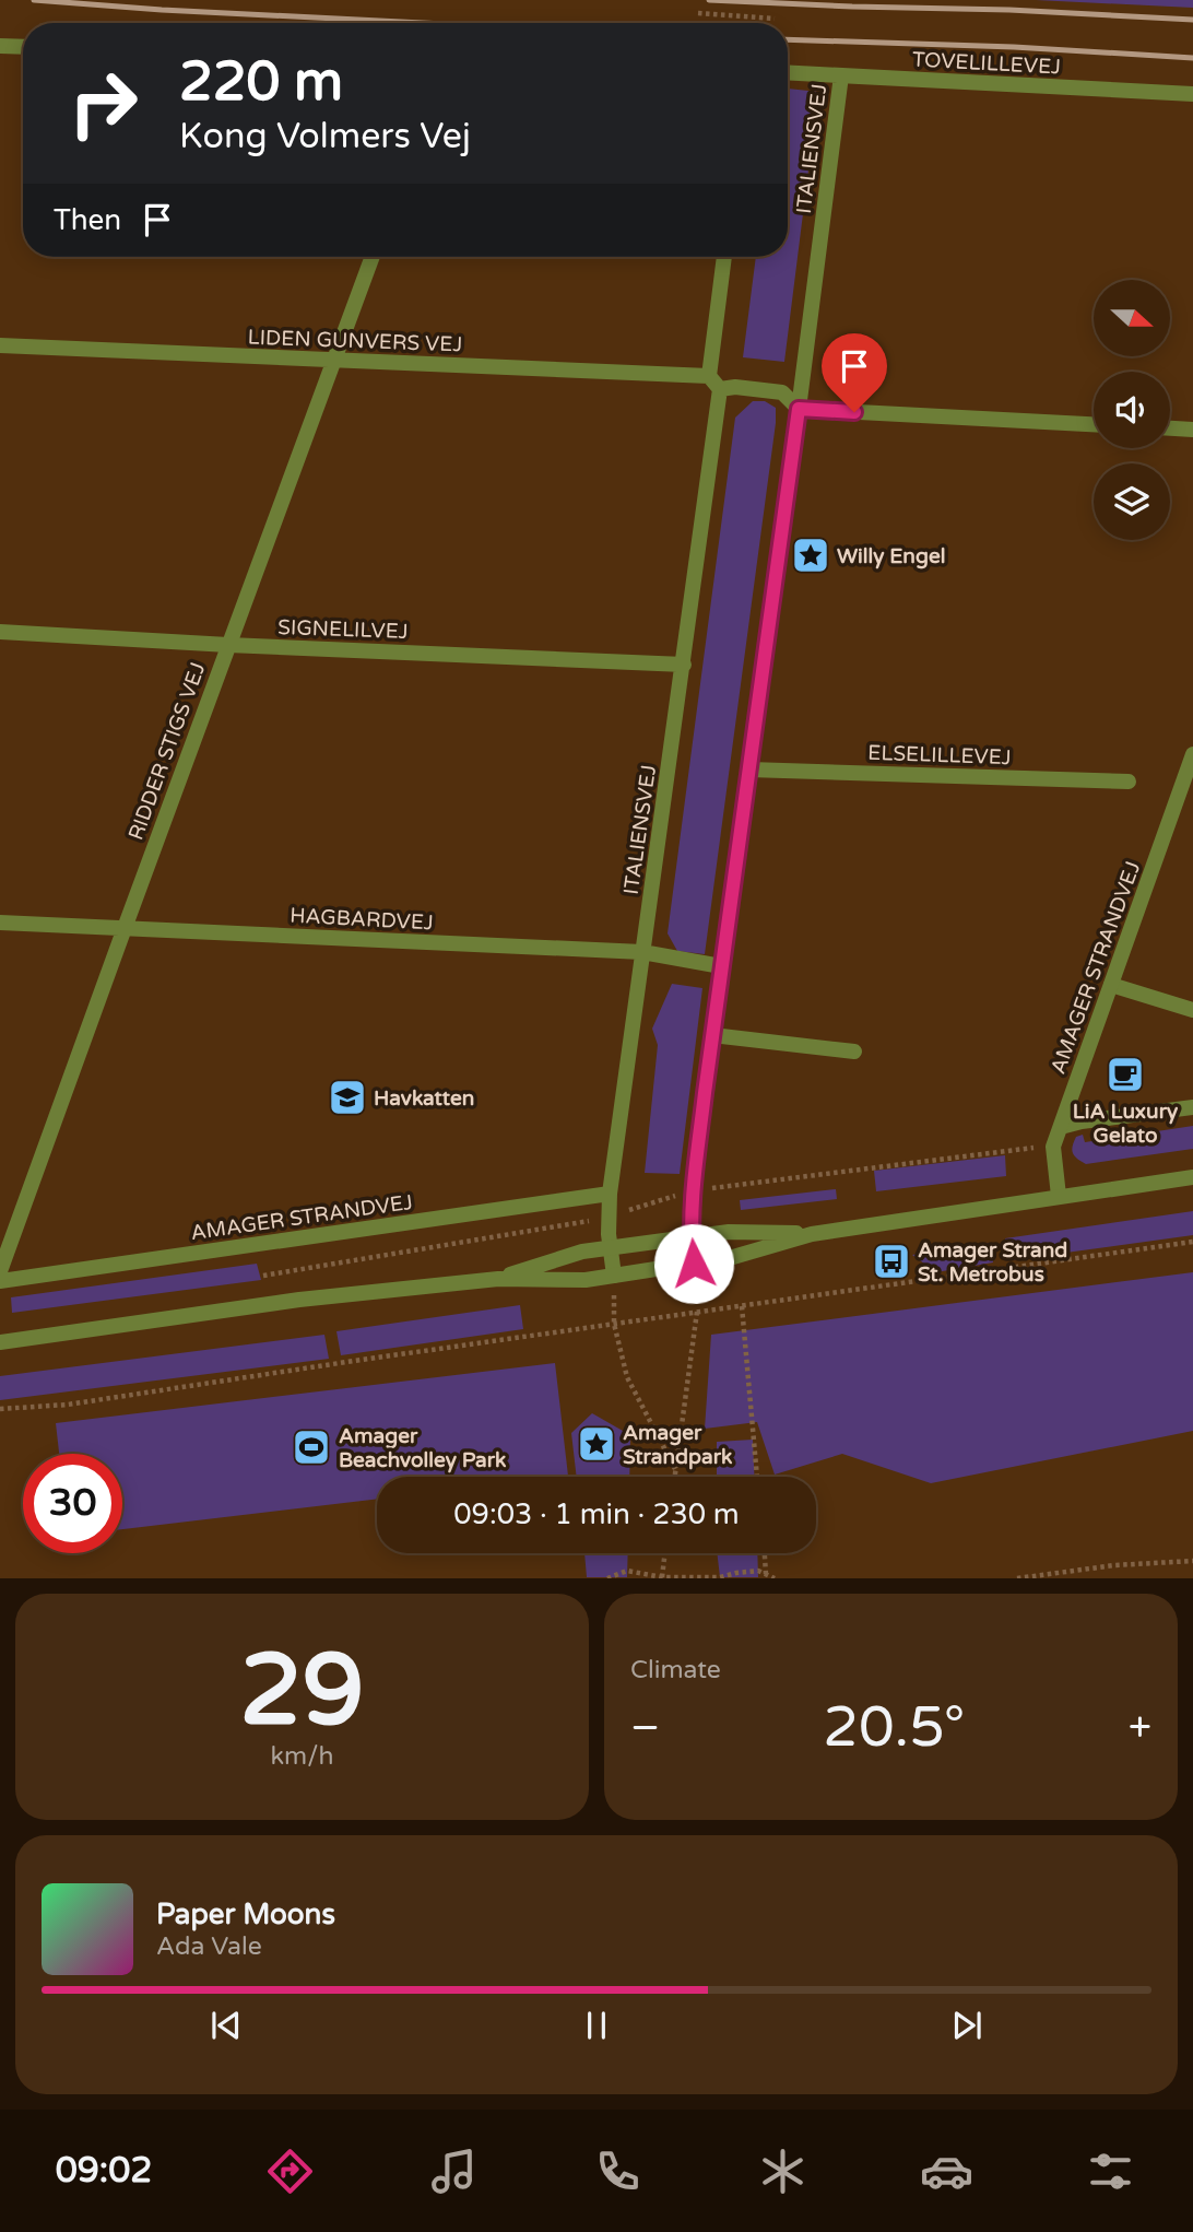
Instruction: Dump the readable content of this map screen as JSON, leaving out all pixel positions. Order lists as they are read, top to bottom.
{
  "streets": {
    "street": [
      "TOVELILLEVEJ",
      "ITALIENSVEJ",
      "LIDEN GUNVERS VEJ",
      "SIGNELILVEJ",
      "RIDDER STIGS VEJ",
      "ELSELILLEVEJ",
      "HAGBARDVEJ",
      "AMAGER STRANDVEJ"
    ]
  },
  "crossings": [
    ["TOVELILLEVEJ", "ITALIENSVEJ"],
    ["ITALIENSVEJ", "SIGNELILVEJ"],
    ["ITALIENSVEJ", "ELSELILLEVEJ"],
    ["ITALIENSVEJ", "HAGBARDVEJ"],
    ["ITALIENSVEJ", "AMAGER STRANDVEJ"],
    ["LIDEN GUNVERS VEJ", "RIDDER STIGS VEJ"],
    ["SIGNELILVEJ", "RIDDER STIGS VEJ"],
    ["RIDDER STIGS VEJ", "HAGBARDVEJ"]
  ],
  "places": {
    "place": ["Willy Engel", "Amager Strandpark"],
    "cafe": ["LiA Luxury Gelato"],
    "school or university": ["Havkatten"],
    "bus stop": ["Amager Strand St. Metrobus"],
    "sports": ["Amager Beachvolley Park"]
  },
  "north": "right",
  "page": {
    "turn": ["220 m", "Kong Volmers Vej"],
    "then": "Then",
    "limit": "30",
    "trip": "09:03 · 1 min · 230 m",
    "tile": [
      ["29", "km/h"],
      "Climate"
    ],
    "heat": ["−", "20.5°", "+"],
    "song": ["Paper Moons", "Ada Vale"],
    "tabs": "09:02"
  }
}
